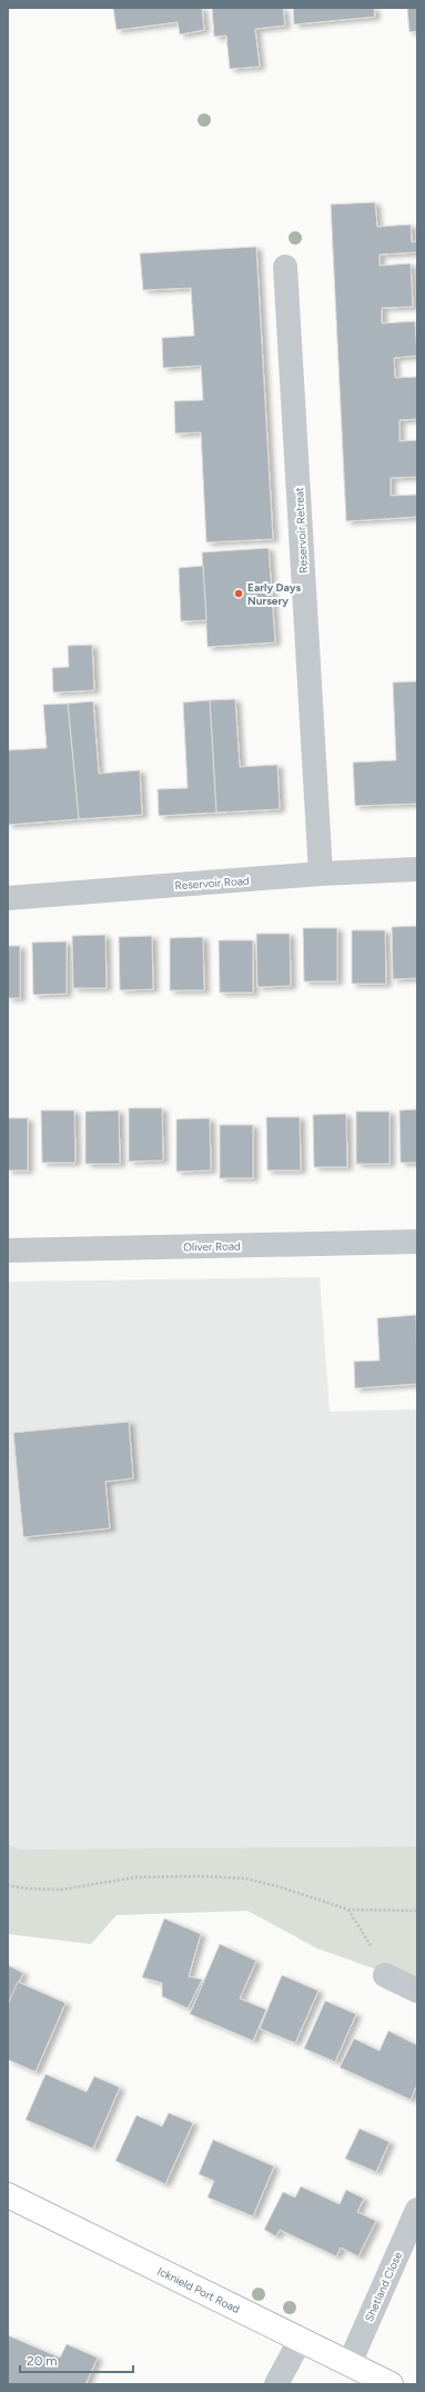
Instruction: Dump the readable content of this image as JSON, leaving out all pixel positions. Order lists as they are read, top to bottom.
{
  "streets": {
    "main road": ["Icknield Port Road"],
    "street": [
      "Reservoir Retreat",
      "Reservoir Road",
      "Oliver Road",
      "Shetland Close"
    ]
  },
  "crossings": [
    ["Reservoir Retreat", "Reservoir Road"],
    ["Shetland Close", "Icknield Port Road"]
  ],
  "places": ["Early Days Nursery"],
  "scale_bar": "20 m"
}
